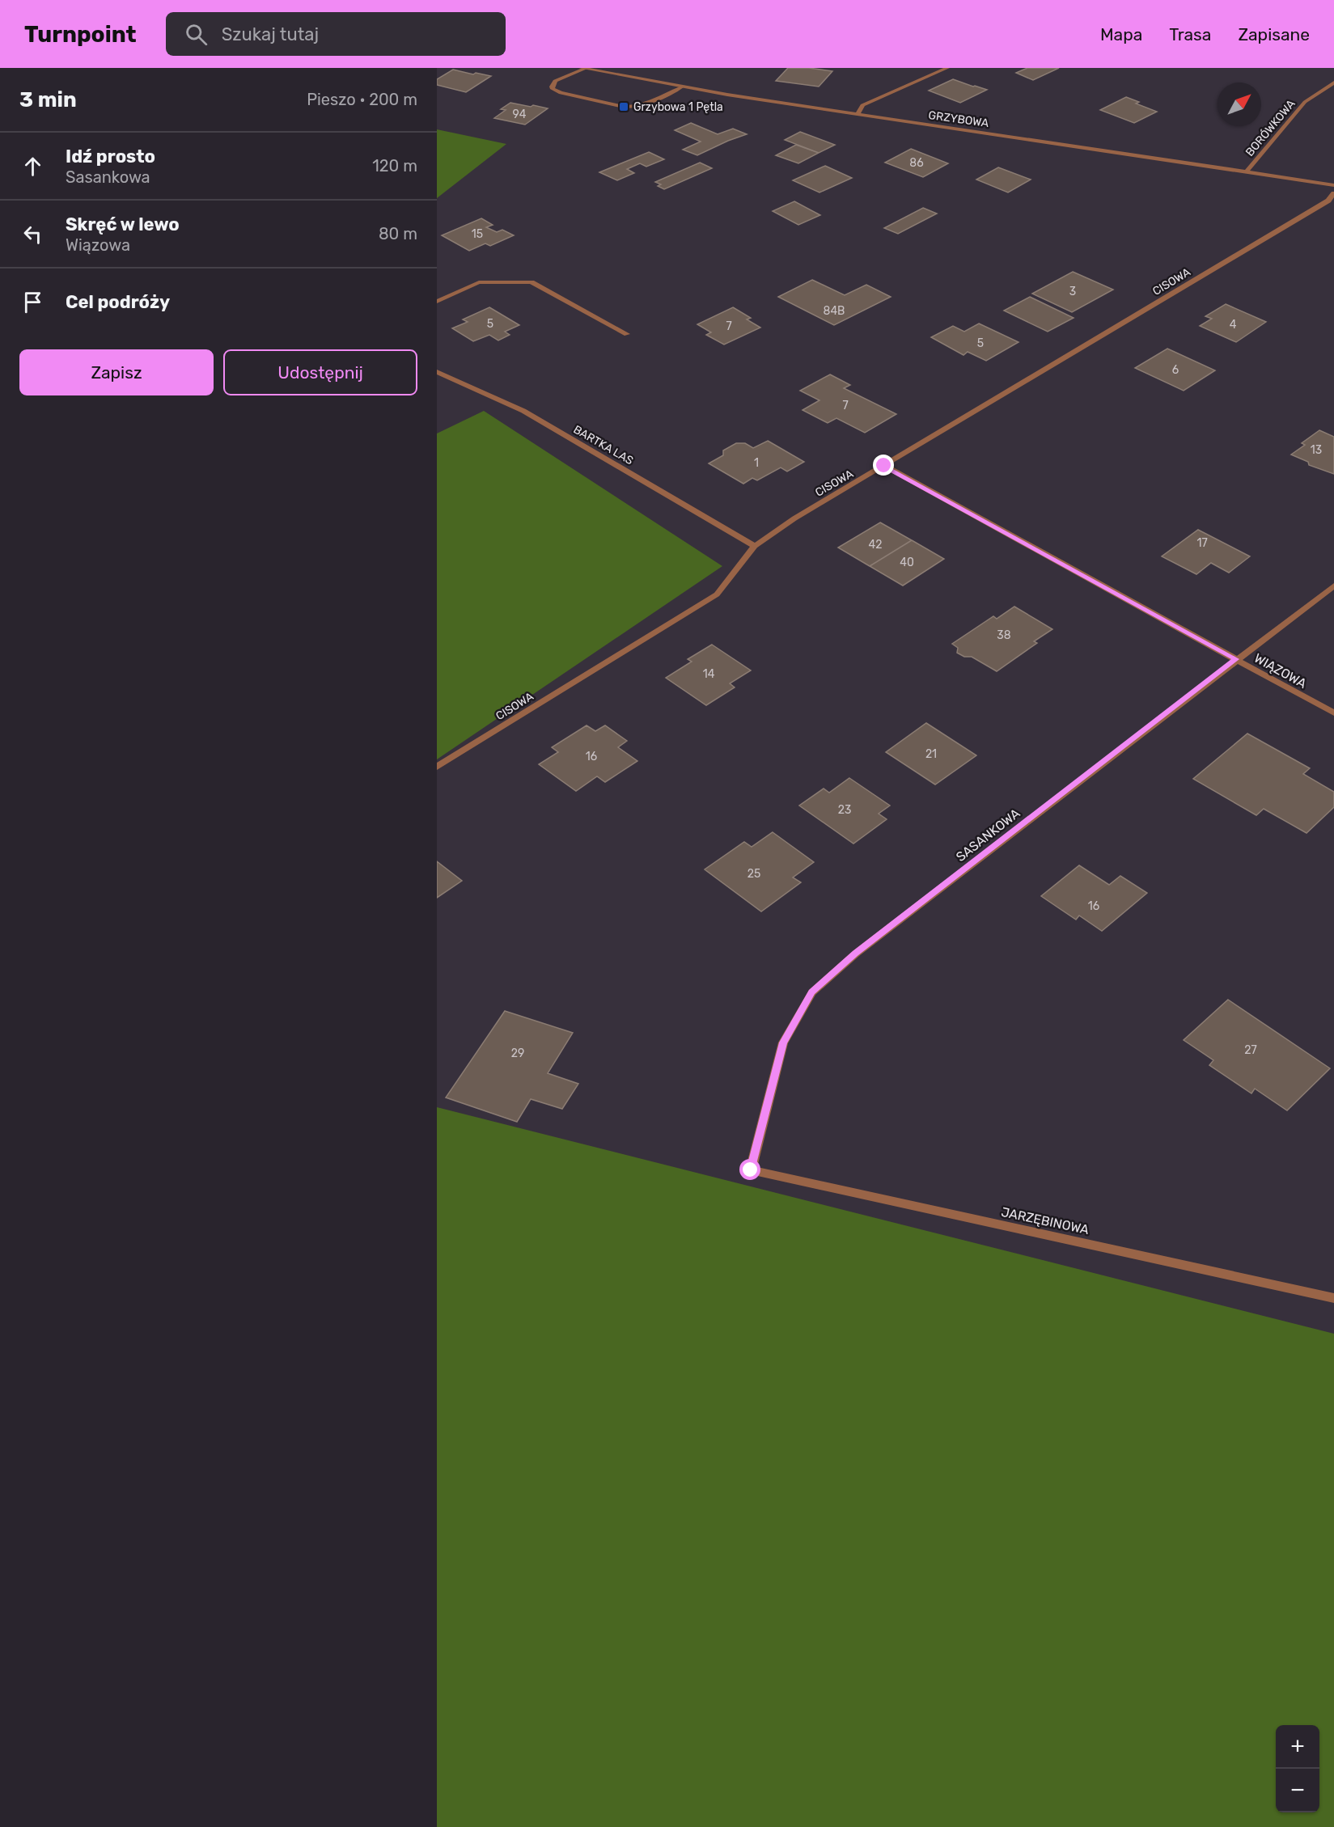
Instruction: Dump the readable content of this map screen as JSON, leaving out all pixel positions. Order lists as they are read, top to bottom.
{
  "streets": {
    "street": [
      "GRZYBOWA",
      "BORÓWKOWA",
      "CISOWA",
      "BARTKA LAS",
      "WIĄZOWA",
      "SASANKOWA",
      "JARZĘBINOWA"
    ]
  },
  "crossings": [
    ["GRZYBOWA", "BORÓWKOWA"],
    ["CISOWA", "BARTKA LAS"],
    ["CISOWA", "WIĄZOWA"],
    ["WIĄZOWA", "SASANKOWA"],
    ["SASANKOWA", "JARZĘBINOWA"]
  ],
  "places": {
    "transit": ["Grzybowa 1 Pętla"]
  },
  "house_numbers": [
    "94",
    "86",
    "15",
    "3",
    "84B",
    "5",
    "4",
    "7",
    "5",
    "6",
    "7",
    "13",
    "1",
    "17",
    "42",
    "40",
    "38",
    "14",
    "21",
    "16",
    "23",
    "25",
    "16",
    "27",
    "29"
  ],
  "north": "top right",
  "page": {
    "header": "Turnpoint",
    "search": "Szukaj tutaj",
    "nav": ["Mapa", "Trasa", "Zapisane"],
    "heading": ["3 min", "Pieszo · 200 m"],
    "list": [
      ["Idź prosto", "Sasankowa", "120 m"],
      ["Skręć w lewo", "Wiązowa", "80 m"],
      "Cel podróży"
    ],
    "buttons": ["Zapisz", "Udostępnij"],
    "map_buttons": ["+", "−"]
  }
}
